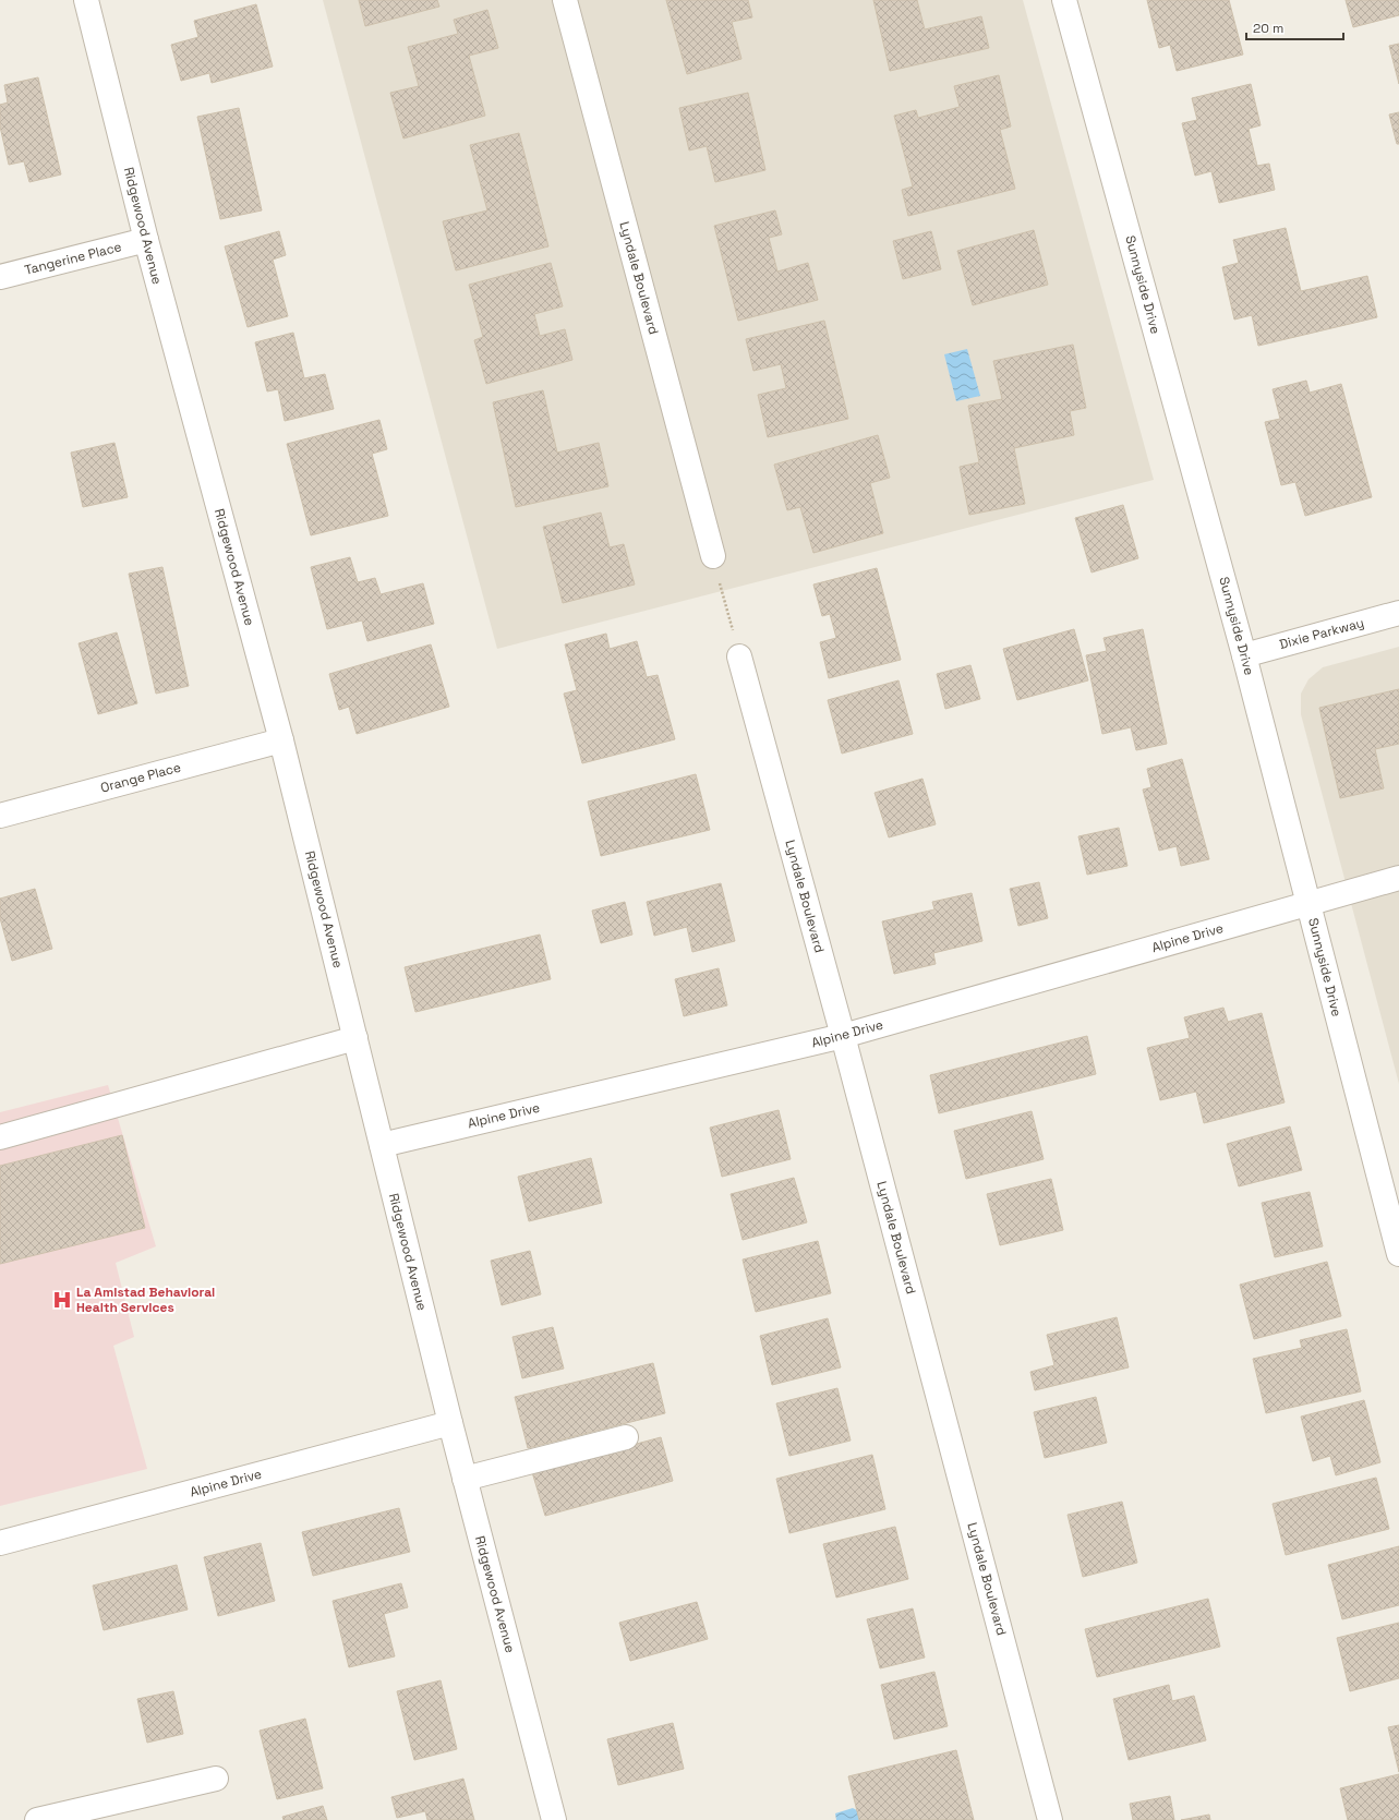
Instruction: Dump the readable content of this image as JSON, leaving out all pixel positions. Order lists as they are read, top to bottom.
{
  "streets": {
    "street": [
      "Ridgewood Avenue",
      "Tangerine Place",
      "Lyndale Boulevard",
      "Sunnyside Drive",
      "Dixie Parkway",
      "Orange Place",
      "Alpine Drive"
    ]
  },
  "crossings": [
    ["Ridgewood Avenue", "Tangerine Place"],
    ["Ridgewood Avenue", "Orange Place"],
    ["Ridgewood Avenue", "Alpine Drive"],
    ["Lyndale Boulevard", "Alpine Drive"],
    ["Sunnyside Drive", "Dixie Parkway"],
    ["Sunnyside Drive", "Alpine Drive"]
  ],
  "places": {
    "hospital": ["La Amistad Behavioral Health Services"]
  },
  "scale_bar": "20 m"
}
